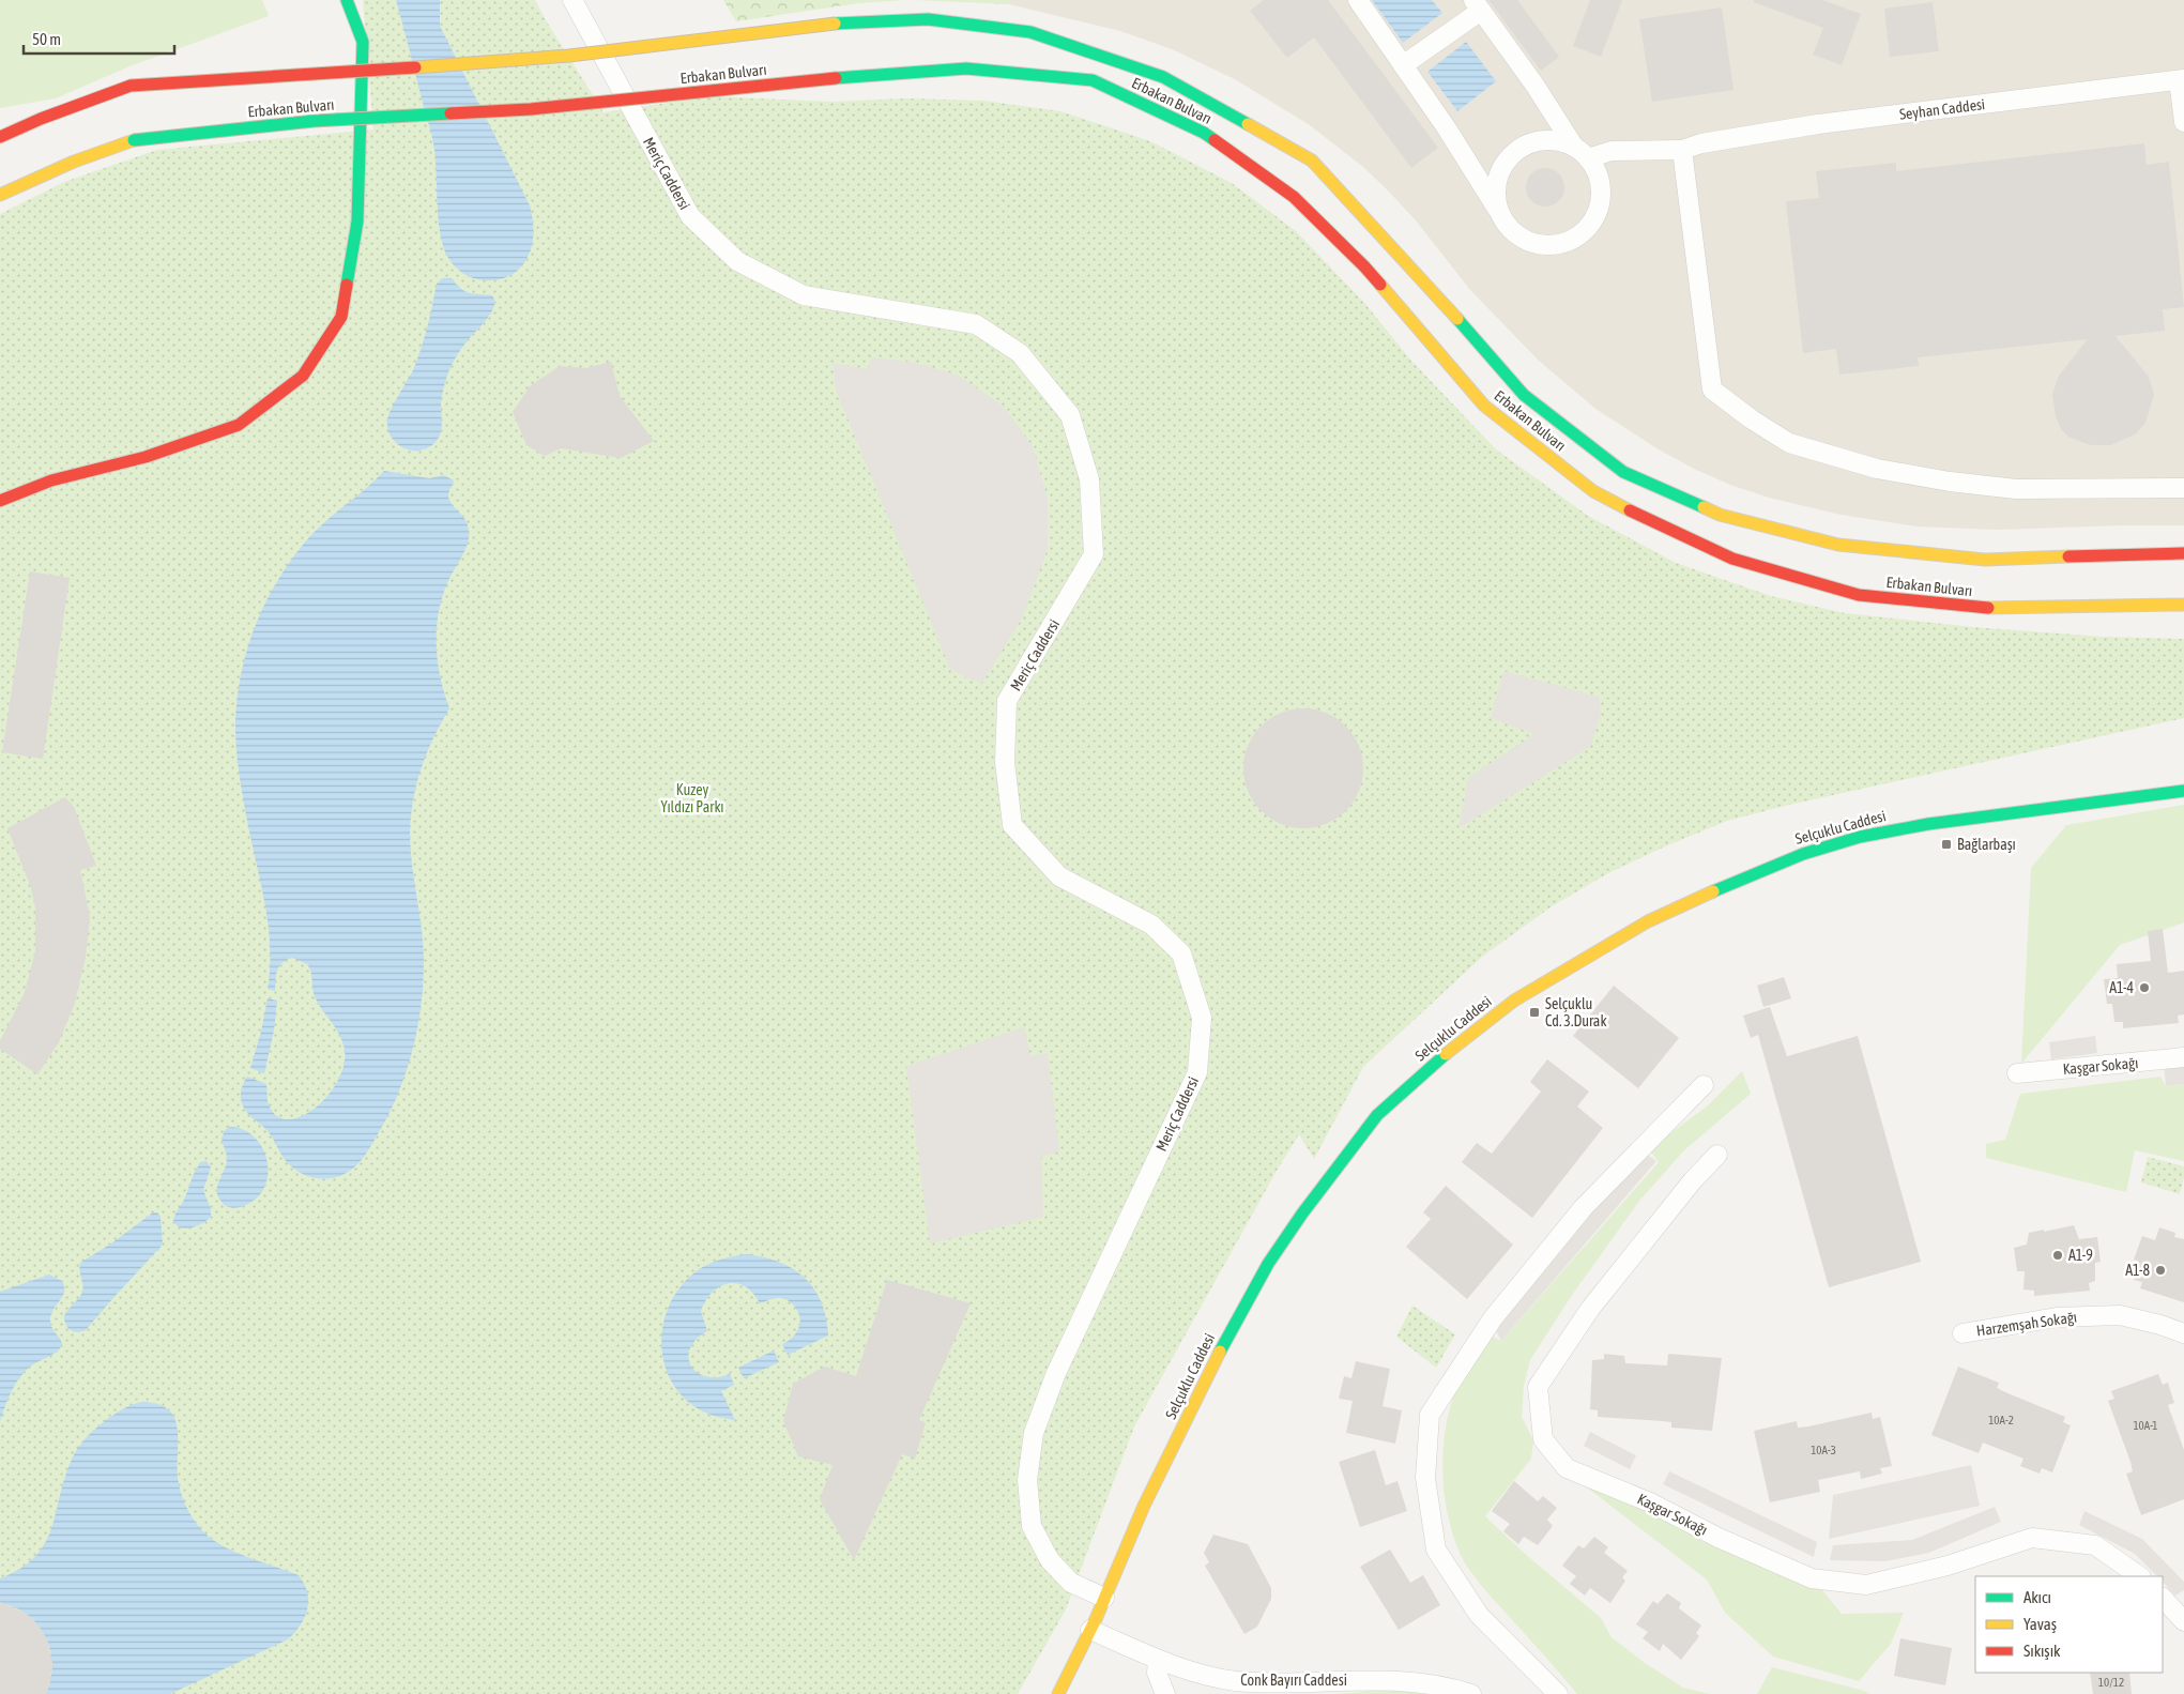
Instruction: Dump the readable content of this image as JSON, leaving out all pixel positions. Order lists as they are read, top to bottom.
{
  "streets": {
    "main road": ["Erbakan Bulvarı", "Selçuklu Caddesi"],
    "street": [
      "Seyhan Caddesi",
      "Meriç Caddersi",
      "Kaşgar Sokağı",
      "Harzemşah Sokağı",
      "Conk Bayırı Caddesi"
    ]
  },
  "crossings": [
    ["Meriç Caddersi", "Selçuklu Caddesi"],
    ["Selçuklu Caddesi", "Conk Bayırı Caddesi"]
  ],
  "parks": ["Kuzey Yıldızı Parkı"],
  "places": {
    "transit": ["Bağlarbaşı", "Selçuklu Cd. 3.Durak"],
    "other": ["A1-4", "A1-9", "A1-8"]
  },
  "house_numbers": [
    "10A-2",
    "10A-1",
    "10A-3",
    "10/12"
  ],
  "legend": ["Akıcı", "Yavaş", "Sıkışık"],
  "scale_bar": "50 m"
}
